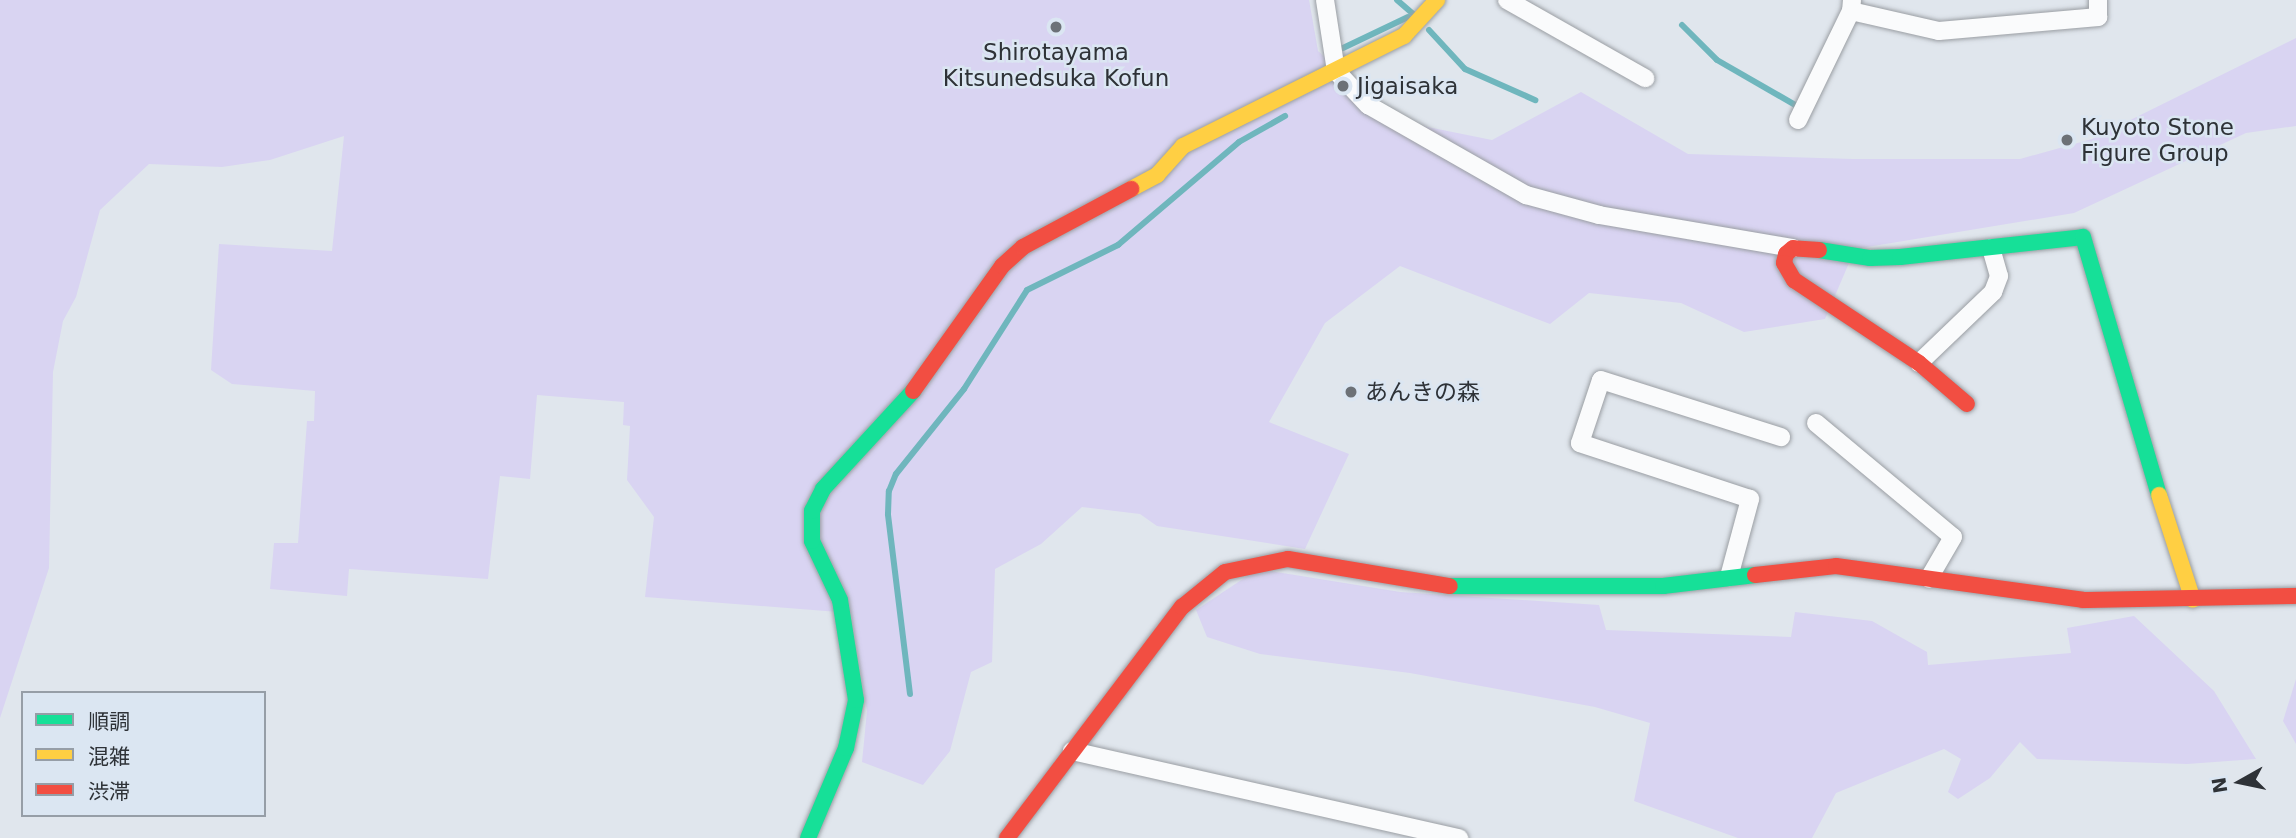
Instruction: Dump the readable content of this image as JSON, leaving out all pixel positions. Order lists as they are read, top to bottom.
{
  "places": [
    "Shirotayama Kitsunedsuka Kofun",
    "Jigaisaka",
    "Kuyoto Stone Figure Group",
    "あんきの森"
  ],
  "legend": ["順調", "混雑", "渋滞"],
  "north": "left"
}
